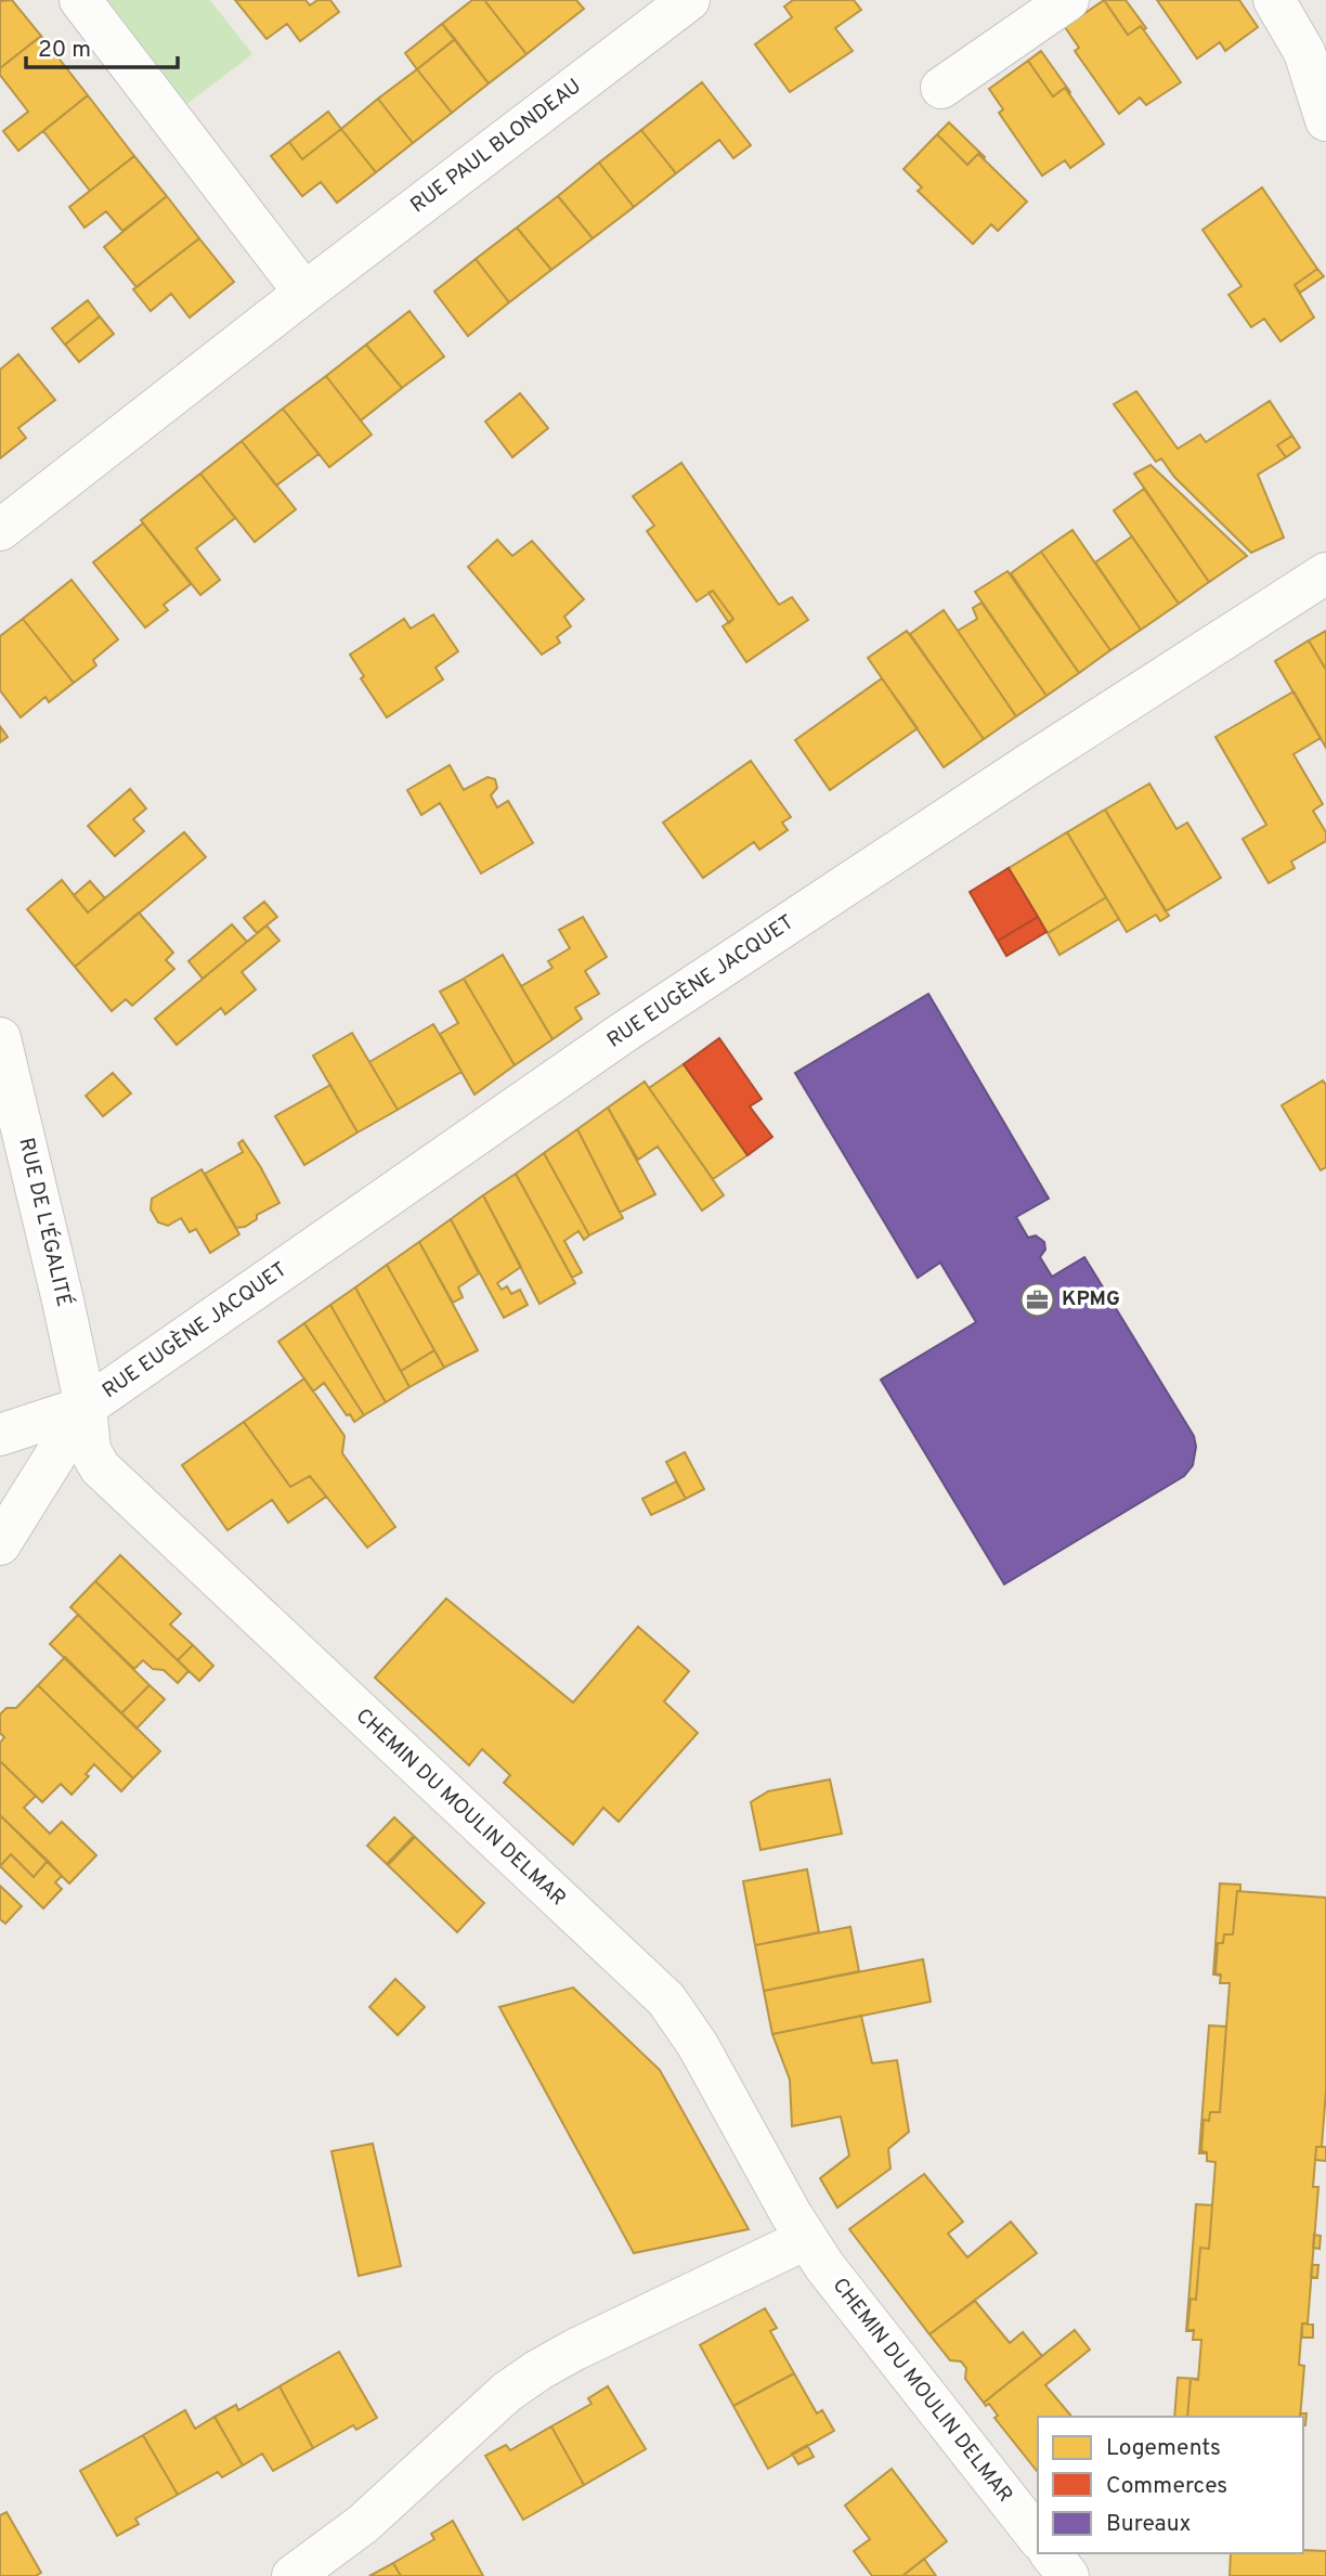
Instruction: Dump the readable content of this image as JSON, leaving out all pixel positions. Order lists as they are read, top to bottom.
{
  "streets": {
    "street": [
      "RUE PAUL BLONDEAU",
      "RUE EUGÈNE JACQUET",
      "RUE DE L'ÉGALITÉ",
      "CHEMIN DU MOULIN DELMAR"
    ]
  },
  "crossings": [
    ["RUE EUGÈNE JACQUET", "RUE DE L'ÉGALITÉ"],
    ["RUE EUGÈNE JACQUET", "CHEMIN DU MOULIN DELMAR"],
    ["RUE DE L'ÉGALITÉ", "CHEMIN DU MOULIN DELMAR"]
  ],
  "places": {
    "office": ["KPMG"]
  },
  "legend": ["Logements", "Commerces", "Bureaux"],
  "scale_bar": "20 m"
}
